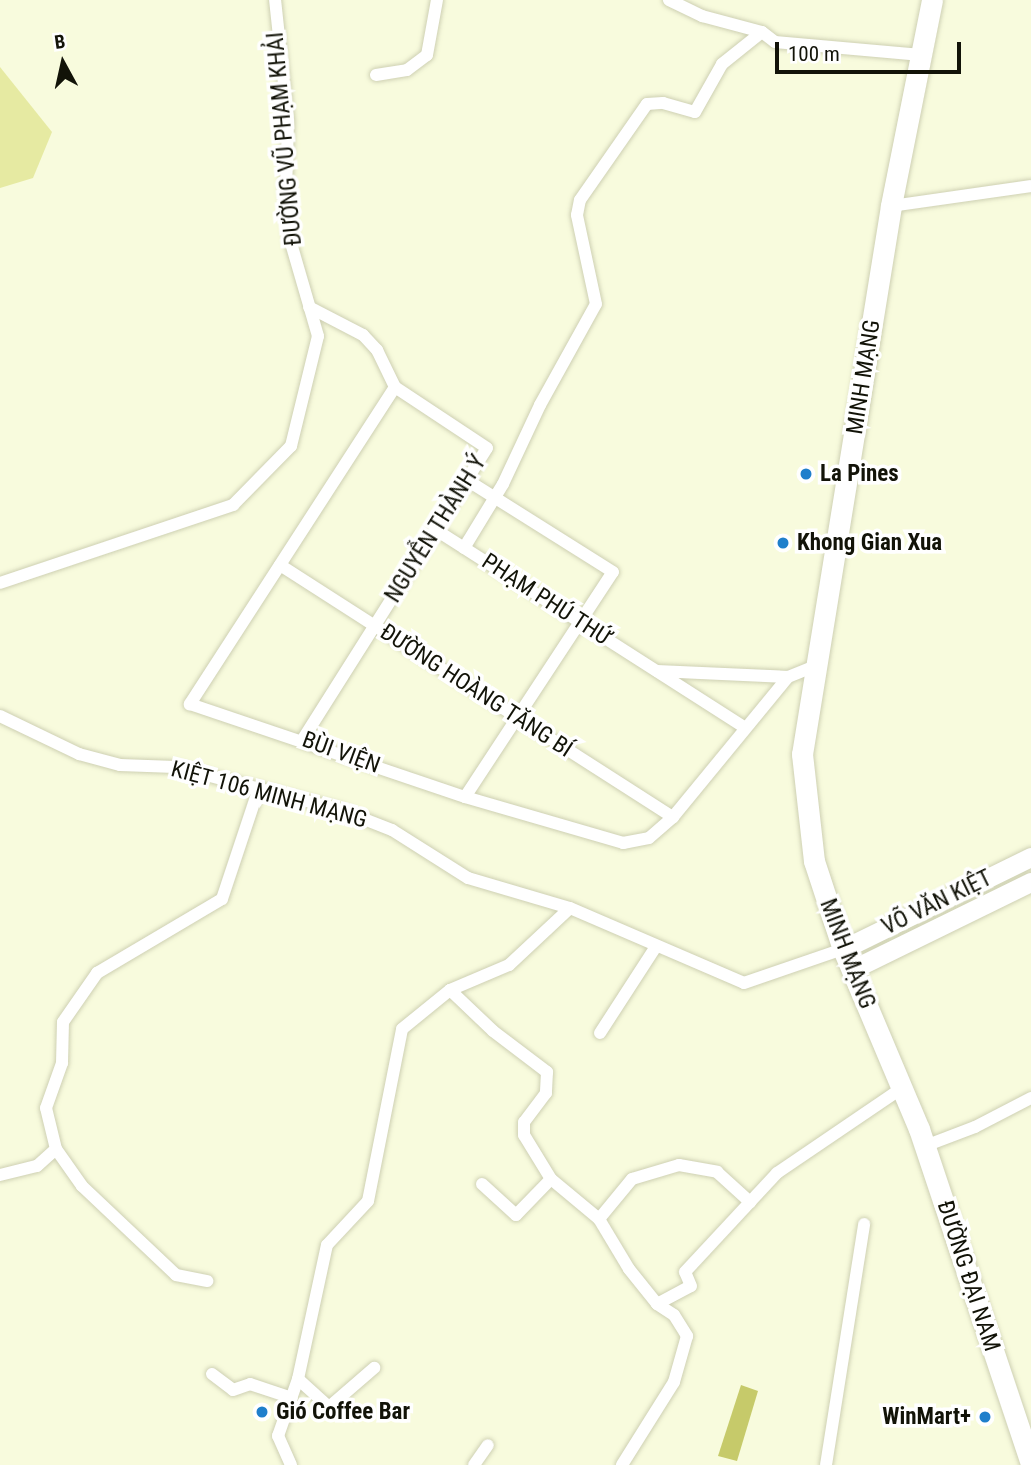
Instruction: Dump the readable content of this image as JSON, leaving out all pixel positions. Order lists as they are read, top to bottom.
{
  "streets": {
    "highway": ["MINH MẠNG", "ĐƯỜNG ĐẠI NAM"],
    "main road": ["VÕ VĂN KIỆT"],
    "street": [
      "ĐƯỜNG VŨ PHẠM KHẢI",
      "NGUYỄN THÀNH Ý",
      "PHẠM PHÚ THỨ",
      "ĐƯỜNG HOÀNG TĂNG BÍ",
      "BÙI VIỆN",
      "KIỆT 106 MINH MẠNG"
    ]
  },
  "crossings": [
    ["MINH MẠNG", "PHẠM PHÚ THỨ"],
    ["MINH MẠNG", "KIỆT 106 MINH MẠNG"],
    ["MINH MẠNG", "VÕ VĂN KIỆT"],
    ["MINH MẠNG", "ĐƯỜNG ĐẠI NAM"],
    ["NGUYỄN THÀNH Ý", "PHẠM PHÚ THỨ"],
    ["NGUYỄN THÀNH Ý", "ĐƯỜNG HOÀNG TĂNG BÍ"],
    ["NGUYỄN THÀNH Ý", "BÙI VIỆN"],
    ["PHẠM PHÚ THỨ", "BÙI VIỆN"],
    ["ĐƯỜNG HOÀNG TĂNG BÍ", "BÙI VIỆN"],
    ["KIỆT 106 MINH MẠNG", "VÕ VĂN KIỆT"]
  ],
  "places": [
    "La Pines",
    "Khong Gian Xua",
    "Gió Coffee Bar",
    "WinMart+"
  ],
  "scale_bar": "100 m",
  "north": "top"
}
